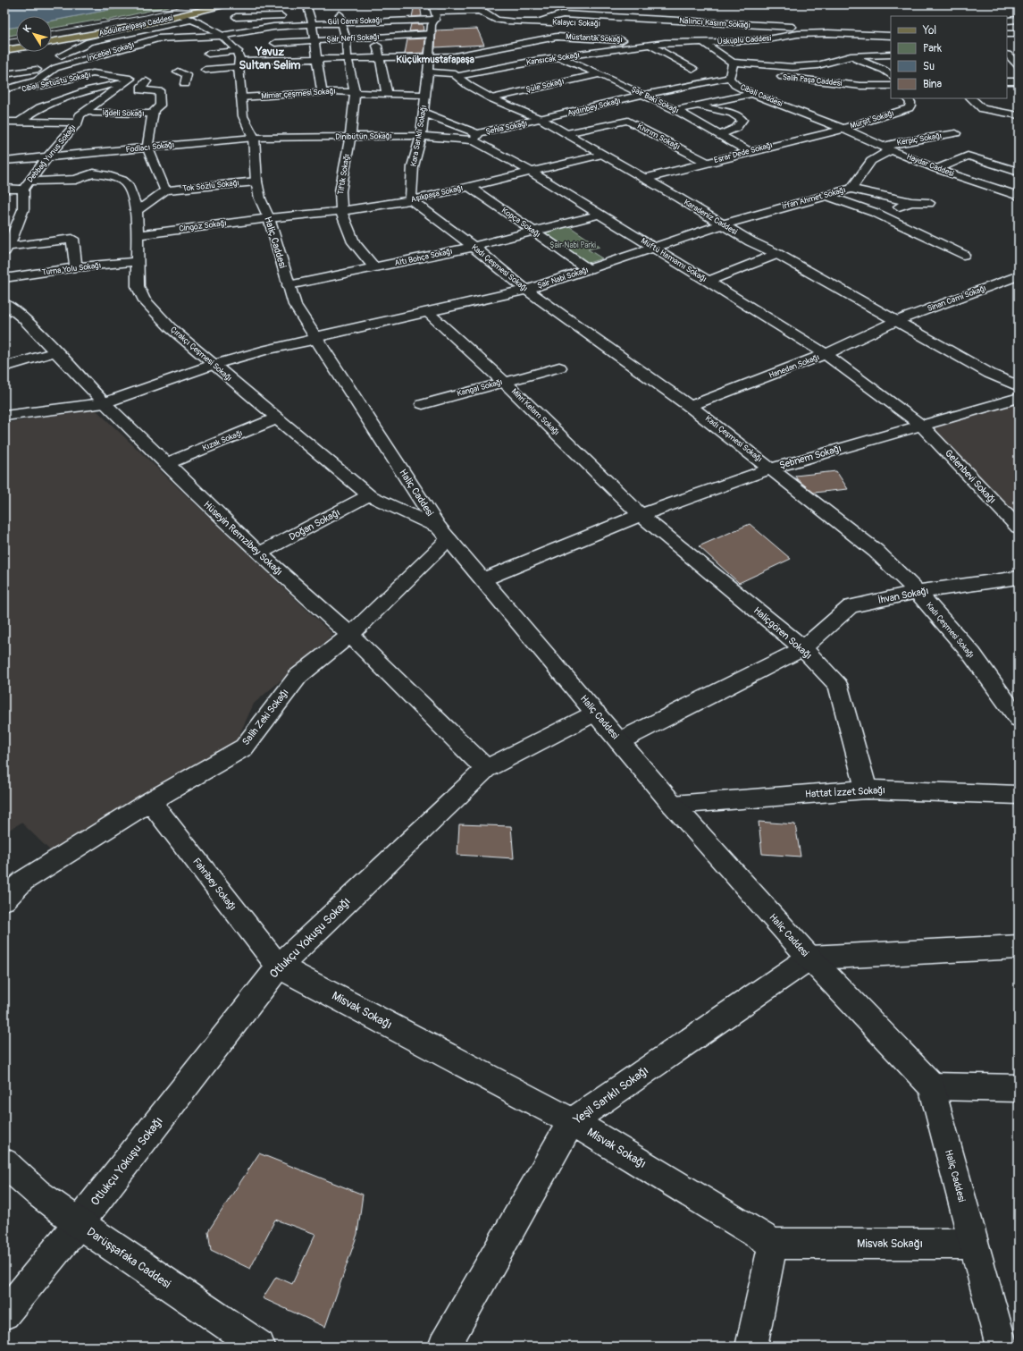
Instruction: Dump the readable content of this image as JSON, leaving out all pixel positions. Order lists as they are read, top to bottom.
{
  "streets": {
    "main road": ["Abdülezelpaşa Caddesi"],
    "street": [
      "Gül Cami Sokağı",
      "Kalaycı Sokağı",
      "Nalıncı Kasım Sokağı",
      "Şair Nefi Sokağı",
      "Müstantik Sokağı",
      "Üsküplü Caddesi",
      "İncebel Sokağı",
      "Kansıcak Sokağı",
      "Salih Paşa Caddesi",
      "Cibali Setüstü Sokağı",
      "Şule Sokağı",
      "Mimar çeşmesi Sokağı",
      "Cibali Caddesi",
      "Şair Baki Sokağı",
      "Aydınbey Sokağı",
      "İğdeli Sokağı",
      "Mürşit Sokağı",
      "Şehla Sokağı",
      "Kara Sarıklı Sokağı",
      "Dinibütün Sokağı",
      "Kıvrım Sokağı",
      "Kerpiç Sokağı",
      "Fodlacı Sokağı",
      "Esrar Dede Sokağı",
      "Debbağ Yunus Sokağı",
      "Haydar Caddesi",
      "Tiftik Sokağı",
      "Tok Sözlü Sokağı",
      "Aşıkpaşa Sokağı",
      "İrfan Ahmet Sokağı",
      "Karadeniz Caddesi",
      "Kopça Sokağı",
      "Cingöz Sokağı",
      "Haliç Caddesi",
      "Altı Bohça Sokağı",
      "Müftü Hamamı Sokağı",
      "Kadı Çeşmesi Sokağı",
      "Turna Yolu Sokağı",
      "Şair Nabi Sokağı",
      "Sinan Cami Sokağı",
      "Çırakçı Çeşmesi Sokağı",
      "Hanedan Sokağı",
      "Kangal Sokağı",
      "Mihri Kelam Sokağı",
      "Kızak Sokağı",
      "Şebnem Sokağı",
      "Gelenbevi Sokağı",
      "Doğan Sokağı",
      "Hüseyin Remzibey Sokağı",
      "İhvan Sokağı",
      "Haliçgören Sokağı",
      "Salih Zeki Sokağı",
      "Hattat İzzet Sokağı",
      "Fahribey Sokağı",
      "Otlukçu Yokuşu Sokağı",
      "Misvak Sokağı",
      "Yeşil Sarıklı Sokağı",
      "Darüşşafaka Caddesi"
    ]
  },
  "crossings": [
    ["Gül Cami Sokağı", "Kalaycı Sokağı"],
    ["Gül Cami Sokağı", "İncebel Sokağı"],
    ["Gül Cami Sokağı", "Kara Sarıklı Sokağı"],
    ["Gül Cami Sokağı", "Tiftik Sokağı"],
    ["Kalaycı Sokağı", "Nalıncı Kasım Sokağı"],
    ["Nalıncı Kasım Sokağı", "Üsküplü Caddesi"],
    ["Şair Nefi Sokağı", "Kara Sarıklı Sokağı"],
    ["Şair Nefi Sokağı", "Tiftik Sokağı"],
    ["Müstantik Sokağı", "Üsküplü Caddesi"],
    ["Müstantik Sokağı", "Kara Sarıklı Sokağı"],
    ["Müstantik Sokağı", "Tiftik Sokağı"],
    ["Müstantik Sokağı", "Haliç Caddesi"],
    ["Üsküplü Caddesi", "Kansıcak Sokağı"],
    ["Kansıcak Sokağı", "Şair Baki Sokağı"],
    ["Kansıcak Sokağı", "Karadeniz Caddesi"],
    ["Salih Paşa Caddesi", "Cibali Caddesi"],
    ["Cibali Setüstü Sokağı", "Debbağ Yunus Sokağı"],
    ["Şule Sokağı", "Şair Baki Sokağı"],
    ["Şule Sokağı", "Karadeniz Caddesi"],
    ["Mimar çeşmesi Sokağı", "Tiftik Sokağı"],
    ["Mimar çeşmesi Sokağı", "Haliç Caddesi"],
    ["Cibali Caddesi", "Aydınbey Sokağı"],
    ["Cibali Caddesi", "Mürşit Sokağı"],
    ["Cibali Caddesi", "Esrar Dede Sokağı"],
    ["Cibali Caddesi", "Haydar Caddesi"],
    ["Şair Baki Sokağı", "Aydınbey Sokağı"],
    ["Şair Baki Sokağı", "Esrar Dede Sokağı"],
    ["Aydınbey Sokağı", "Şehla Sokağı"],
    ["Aydınbey Sokağı", "Karadeniz Caddesi"],
    ["Mürşit Sokağı", "Esrar Dede Sokağı"],
    ["Mürşit Sokağı", "Haydar Caddesi"],
    ["Şehla Sokağı", "Dinibütün Sokağı"],
    ["Şehla Sokağı", "Karadeniz Caddesi"],
    ["Şehla Sokağı", "Müftü Hamamı Sokağı"],
    ["Kara Sarıklı Sokağı", "Dinibütün Sokağı"],
    ["Kara Sarıklı Sokağı", "Aşıkpaşa Sokağı"],
    ["Kara Sarıklı Sokağı", "Karadeniz Caddesi"],
    ["Kara Sarıklı Sokağı", "Müftü Hamamı Sokağı"],
    ["Kara Sarıklı Sokağı", "Kadı Çeşmesi Sokağı"],
    ["Dinibütün Sokağı", "Fodlacı Sokağı"],
    ["Dinibütün Sokağı", "Tiftik Sokağı"],
    ["Dinibütün Sokağı", "Haliç Caddesi"],
    ["Dinibütün Sokağı", "Müftü Hamamı Sokağı"],
    ["Kıvrım Sokağı", "Esrar Dede Sokağı"],
    ["Kıvrım Sokağı", "Karadeniz Caddesi"],
    ["Kerpiç Sokağı", "Haydar Caddesi"],
    ["Kerpiç Sokağı", "İrfan Ahmet Sokağı"],
    ["Fodlacı Sokağı", "Debbağ Yunus Sokağı"],
    ["Fodlacı Sokağı", "Haliç Caddesi"],
    ["Esrar Dede Sokağı", "Haydar Caddesi"],
    ["Esrar Dede Sokağı", "Karadeniz Caddesi"],
    ["Haydar Caddesi", "İrfan Ahmet Sokağı"],
    ["Tiftik Sokağı", "Aşıkpaşa Sokağı"],
    ["Tiftik Sokağı", "Altı Bohça Sokağı"],
    ["Tok Sözlü Sokağı", "Haliç Caddesi"],
    ["Aşıkpaşa Sokağı", "Karadeniz Caddesi"],
    ["Aşıkpaşa Sokağı", "Kopça Sokağı"],
    ["Aşıkpaşa Sokağı", "Cingöz Sokağı"],
    ["Aşıkpaşa Sokağı", "Haliç Caddesi"],
    ["Aşıkpaşa Sokağı", "Müftü Hamamı Sokağı"],
    ["Aşıkpaşa Sokağı", "Kadı Çeşmesi Sokağı"],
    ["İrfan Ahmet Sokağı", "Karadeniz Caddesi"],
    ["İrfan Ahmet Sokağı", "Şair Nabi Sokağı"],
    ["Karadeniz Caddesi", "Şair Nabi Sokağı"],
    ["Karadeniz Caddesi", "Sinan Cami Sokağı"],
    ["Karadeniz Caddesi", "Hanedan Sokağı"],
    ["Kopça Sokağı", "Altı Bohça Sokağı"],
    ["Kopça Sokağı", "Şair Nabi Sokağı"],
    ["Cingöz Sokağı", "Haliç Caddesi"],
    ["Cingöz Sokağı", "Çırakçı Çeşmesi Sokağı"],
    ["Haliç Caddesi", "Altı Bohça Sokağı"],
    ["Haliç Caddesi", "Şair Nabi Sokağı"],
    ["Haliç Caddesi", "Çırakçı Çeşmesi Sokağı"],
    ["Haliç Caddesi", "Şebnem Sokağı"],
    ["Haliç Caddesi", "İhvan Sokağı"],
    ["Haliç Caddesi", "Salih Zeki Sokağı"],
    ["Haliç Caddesi", "Hattat İzzet Sokağı"],
    ["Haliç Caddesi", "Otlukçu Yokuşu Sokağı"],
    ["Haliç Caddesi", "Misvak Sokağı"],
    ["Haliç Caddesi", "Yeşil Sarıklı Sokağı"],
    ["Altı Bohça Sokağı", "Müftü Hamamı Sokağı"],
    ["Altı Bohça Sokağı", "Kadı Çeşmesi Sokağı"],
    ["Müftü Hamamı Sokağı", "Şair Nabi Sokağı"],
    ["Müftü Hamamı Sokağı", "Hanedan Sokağı"],
    ["Müftü Hamamı Sokağı", "Şebnem Sokağı"],
    ["Müftü Hamamı Sokağı", "Gelenbevi Sokağı"],
    ["Kadı Çeşmesi Sokağı", "Şair Nabi Sokağı"],
    ["Kadı Çeşmesi Sokağı", "Hanedan Sokağı"],
    ["Kadı Çeşmesi Sokağı", "Şebnem Sokağı"],
    ["Kadı Çeşmesi Sokağı", "İhvan Sokağı"],
    ["Turna Yolu Sokağı", "Çırakçı Çeşmesi Sokağı"],
    ["Şair Nabi Sokağı", "Çırakçı Çeşmesi Sokağı"],
    ["Şair Nabi Sokağı", "Mihri Kelam Sokağı"],
    ["Şair Nabi Sokağı", "Hüseyin Remzibey Sokağı"],
    ["Sinan Cami Sokağı", "Hanedan Sokağı"],
    ["Çırakçı Çeşmesi Sokağı", "Kızak Sokağı"],
    ["Çırakçı Çeşmesi Sokağı", "Doğan Sokağı"],
    ["Çırakçı Çeşmesi Sokağı", "Salih Zeki Sokağı"],
    ["Kangal Sokağı", "Mihri Kelam Sokağı"],
    ["Mihri Kelam Sokağı", "Şebnem Sokağı"],
    ["Mihri Kelam Sokağı", "Haliçgören Sokağı"],
    ["Kızak Sokağı", "Hüseyin Remzibey Sokağı"],
    ["Şebnem Sokağı", "Gelenbevi Sokağı"],
    ["Şebnem Sokağı", "Haliçgören Sokağı"],
    ["Doğan Sokağı", "Hüseyin Remzibey Sokağı"],
    ["Hüseyin Remzibey Sokağı", "Salih Zeki Sokağı"],
    ["Hüseyin Remzibey Sokağı", "Otlukçu Yokuşu Sokağı"],
    ["İhvan Sokağı", "Haliçgören Sokağı"],
    ["Haliçgören Sokağı", "Hattat İzzet Sokağı"],
    ["Salih Zeki Sokağı", "Fahribey Sokağı"],
    ["Fahribey Sokağı", "Otlukçu Yokuşu Sokağı"],
    ["Fahribey Sokağı", "Misvak Sokağı"],
    ["Otlukçu Yokuşu Sokağı", "Misvak Sokağı"],
    ["Otlukçu Yokuşu Sokağı", "Darüşşafaka Caddesi"],
    ["Misvak Sokağı", "Yeşil Sarıklı Sokağı"]
  ],
  "districts": ["Yavuz Sultan Selim", "Küçükmustafapaşa"],
  "parks": ["Şair Nabi Parki"],
  "legend": [
    "Yol",
    "Park",
    "Su",
    "Bina"
  ],
  "north": "top left"
}
